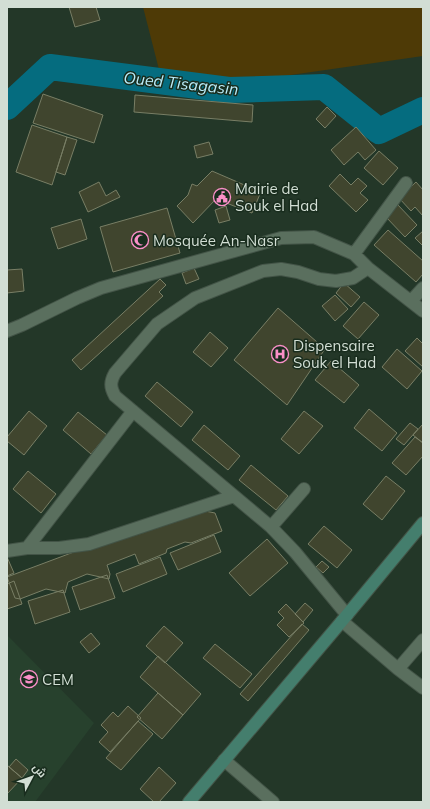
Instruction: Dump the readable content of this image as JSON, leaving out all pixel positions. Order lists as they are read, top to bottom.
{
  "water": ["Oued Tisagasin"],
  "places": {
    "public building": ["Mairie de Souk el Had"],
    "mosque": ["Mosquée An-Nasr"],
    "hospital": ["Dispensaire Souk el Had"],
    "school or university": ["CEM"]
  },
  "north": "top right"
}
